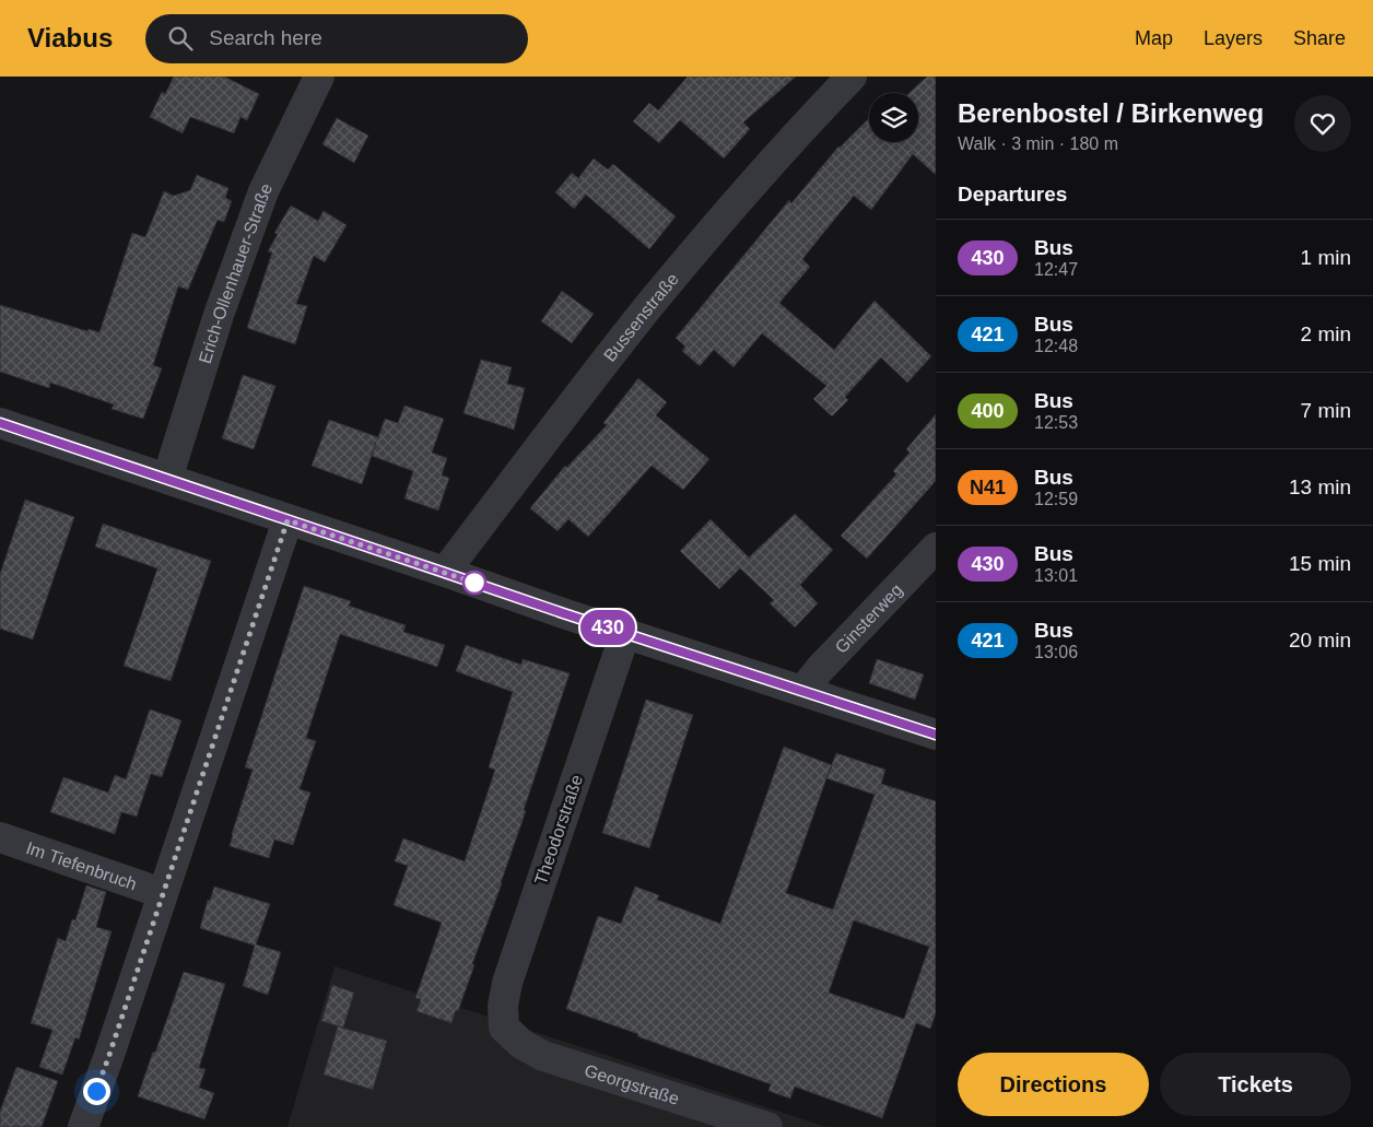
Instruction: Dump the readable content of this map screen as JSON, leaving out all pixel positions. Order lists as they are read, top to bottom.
{
  "streets": {
    "street": [
      "Erich-Ollenhauer-Straße",
      "Bussenstraße",
      "Ginsterweg",
      "Theodorstraße",
      "Im Tiefenbruch",
      "Georgstraße"
    ]
  },
  "crossings": [
    ["Theodorstraße", "Georgstraße"]
  ],
  "lines": ["bus line 430"],
  "page": {
    "header": "Viabus",
    "search": "Search here",
    "nav": ["Map", "Layers", "Share"],
    "on_map": "430",
    "heading": [
      ["Berenbostel / Birkenweg", "Walk · 3 min · 180 m"],
      "Departures"
    ],
    "list": [
      {
        "mark": "430",
        "name": "Bus",
        "note": "12:47",
        "value": "1 min"
      },
      {
        "mark": "421",
        "name": "Bus",
        "note": "12:48",
        "value": "2 min"
      },
      {
        "mark": "400",
        "name": "Bus",
        "note": "12:53",
        "value": "7 min"
      },
      {
        "mark": "N41",
        "name": "Bus",
        "note": "12:59",
        "value": "13 min"
      },
      {
        "mark": "430",
        "name": "Bus",
        "note": "13:01",
        "value": "15 min"
      },
      {
        "mark": "421",
        "name": "Bus",
        "note": "13:06",
        "value": "20 min"
      }
    ],
    "buttons": ["Directions", "Tickets"]
  }
}
